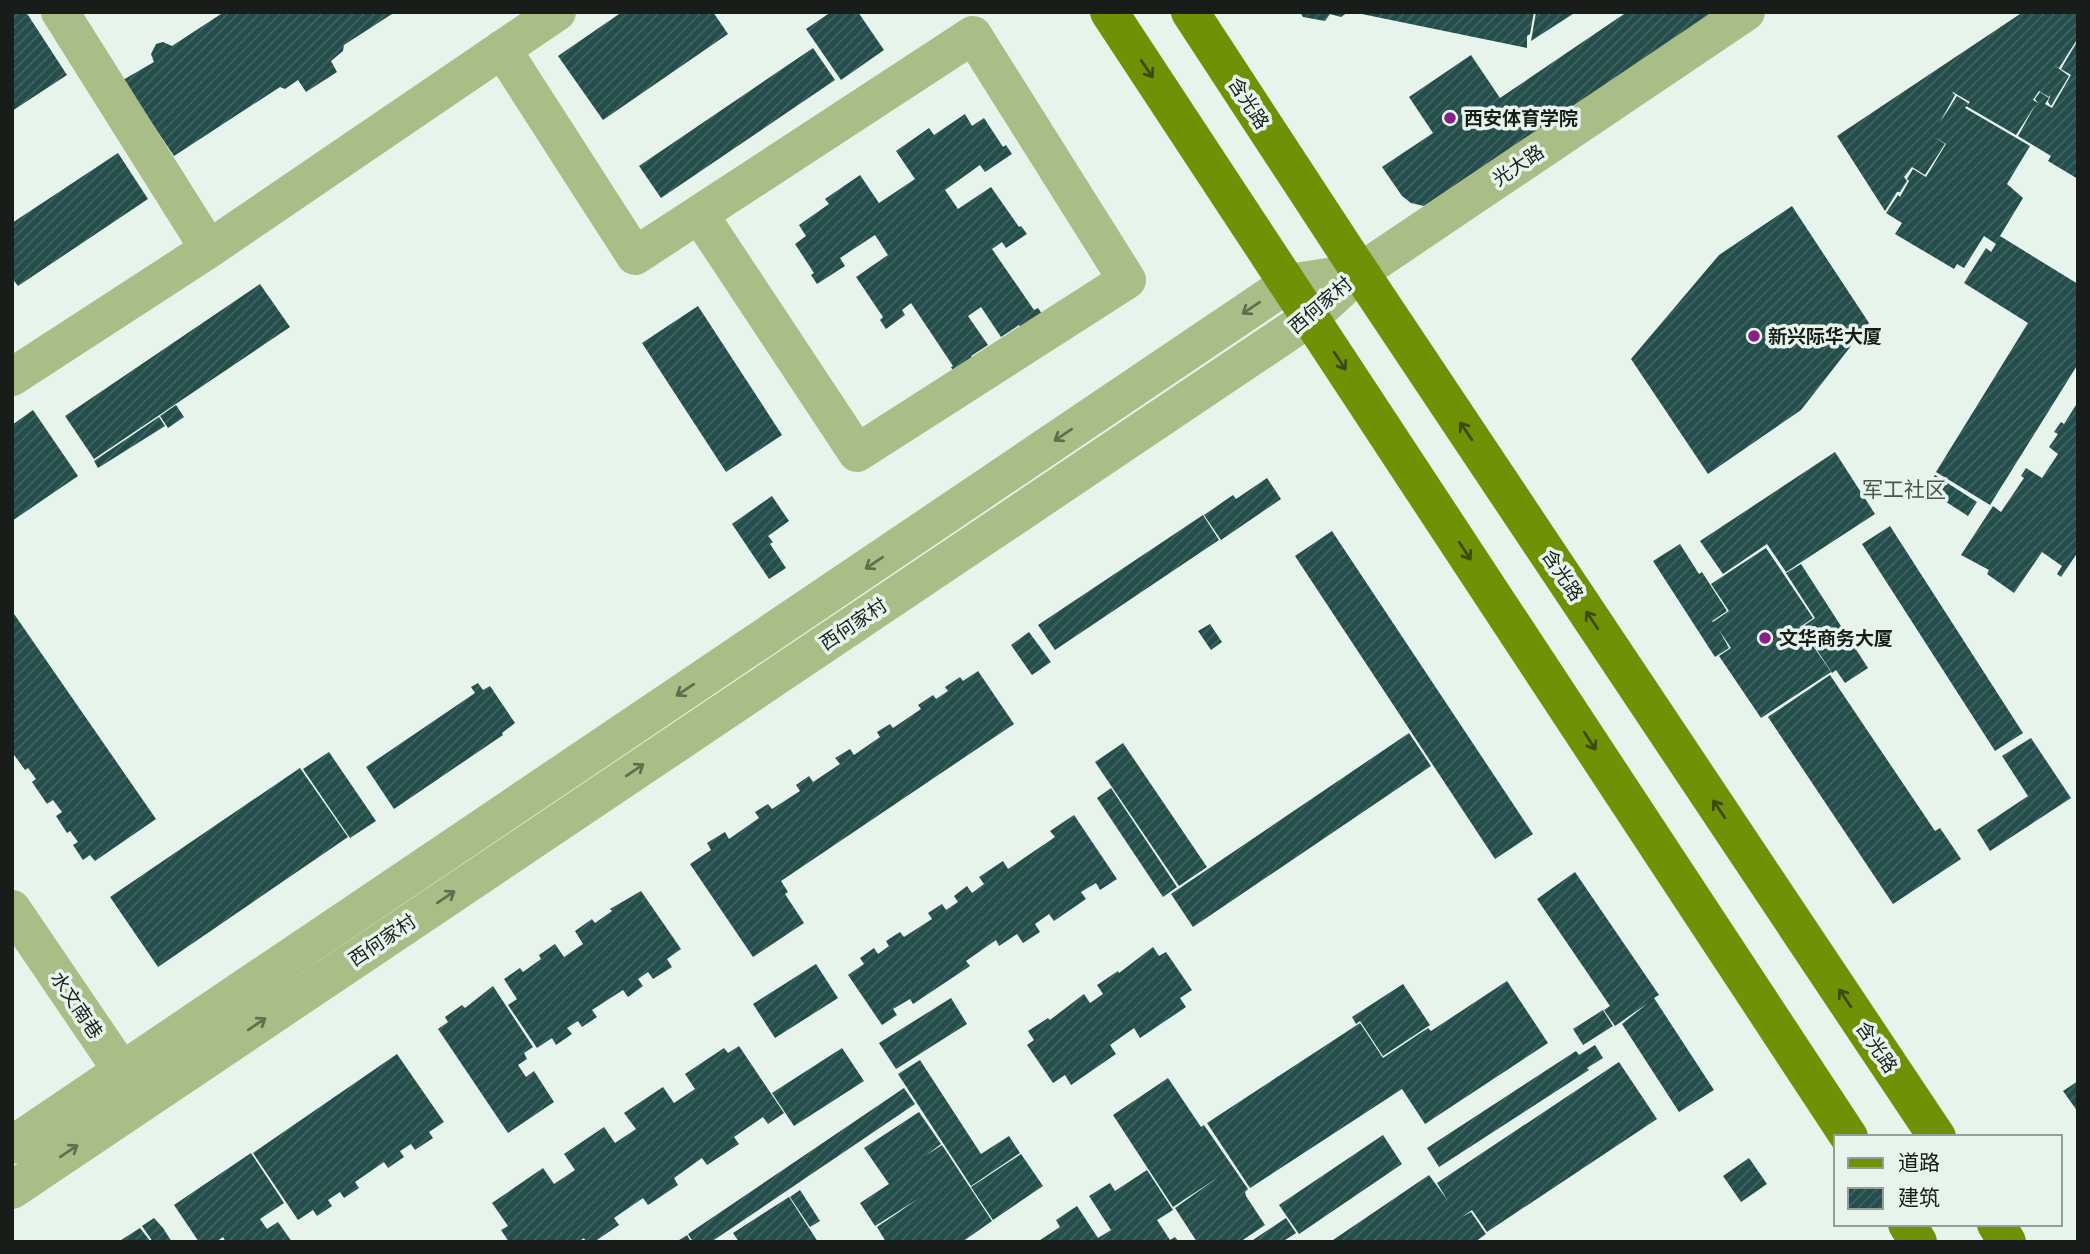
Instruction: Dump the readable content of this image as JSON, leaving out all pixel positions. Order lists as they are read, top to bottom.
{
  "streets": {
    "main road": ["含光路"],
    "street": ["光大路", "西何家村", "水文南巷"]
  },
  "crossings": [
    ["含光路", "光大路"],
    ["含光路", "西何家村"],
    ["光大路", "西何家村"],
    ["西何家村", "水文南巷"]
  ],
  "districts": ["军工社区"],
  "places": ["西安体育学院", "新兴际华大厦", "文华商务大厦"],
  "legend": ["道路", "建筑"]
}
